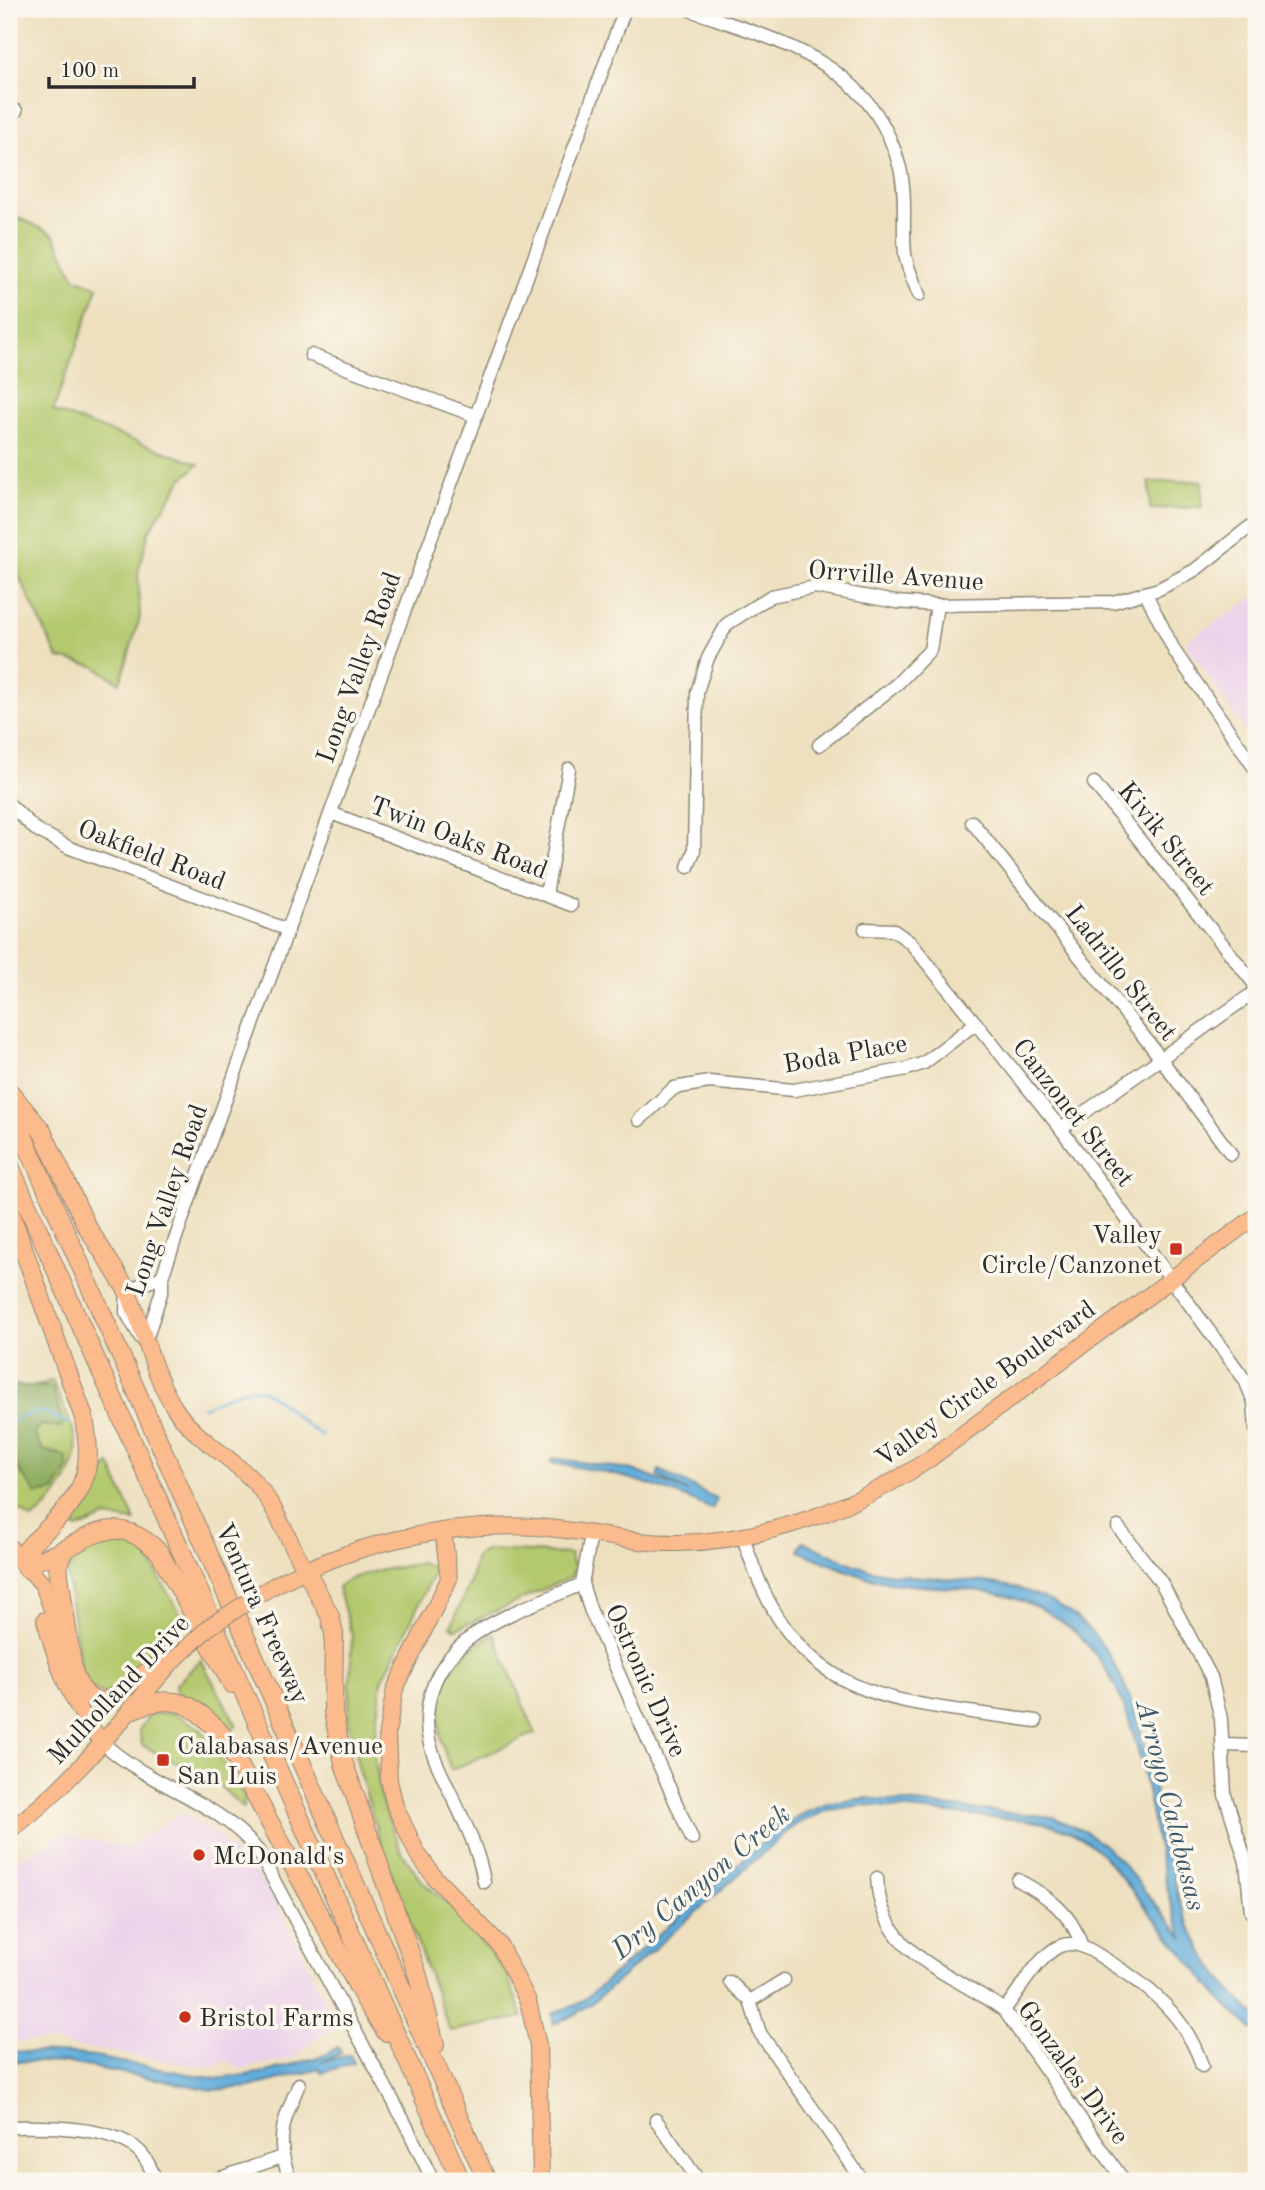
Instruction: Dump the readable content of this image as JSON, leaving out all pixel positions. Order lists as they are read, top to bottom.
{
  "streets": {
    "highway": ["Ventura Freeway"],
    "main road": ["Valley Circle Boulevard", "Mulholland Drive"],
    "street": [
      "Orrville Avenue",
      "Long Valley Road",
      "Twin Oaks Road",
      "Kivik Street",
      "Oakfield Road",
      "Ladrillo Street",
      "Boda Place",
      "Canzonet Street",
      "Ostronic Drive",
      "Gonzales Drive"
    ]
  },
  "crossings": [
    ["Long Valley Road", "Twin Oaks Road"],
    ["Long Valley Road", "Oakfield Road"],
    ["Boda Place", "Canzonet Street"],
    ["Canzonet Street", "Valley Circle Boulevard"],
    ["Valley Circle Boulevard", "Ostronic Drive"],
    ["Valley Circle Boulevard", "Mulholland Drive"]
  ],
  "water": ["Arroyo Calabasas", "Dry Canyon Creek"],
  "places": {
    "transit": ["Valley Circle/Canzonet", "Calabasas/Avenue San Luis"],
    "other": ["McDonald's", "Bristol Farms"]
  },
  "scale_bar": "100 m"
}
